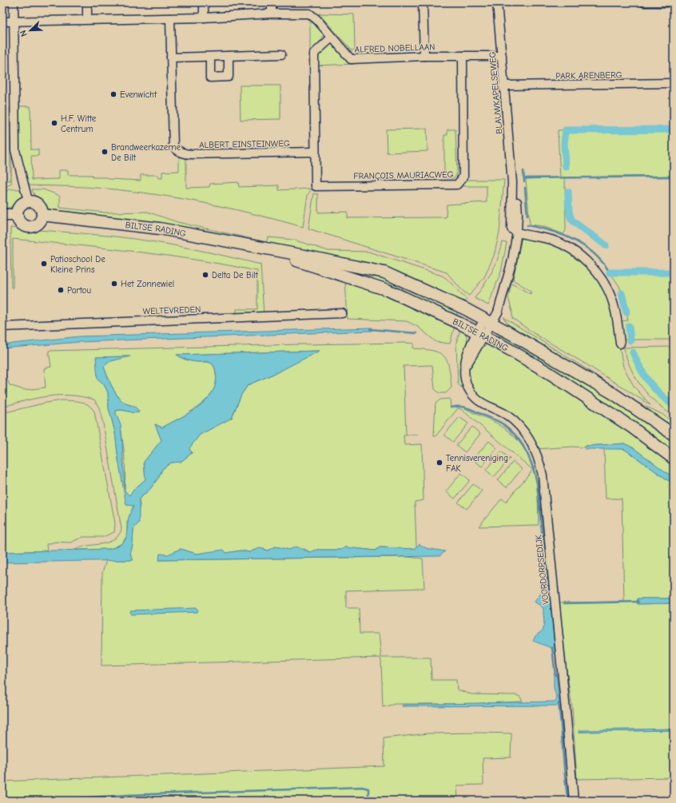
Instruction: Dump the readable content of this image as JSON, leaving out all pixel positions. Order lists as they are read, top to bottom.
{
  "streets": {
    "main road": ["BILTSE RADING"],
    "street": [
      "ALFRED NOBELLAAN",
      "PARK ARENBERG",
      "BLAUWKAPELSEWEG",
      "ALBERT EINSTEINWEG",
      "FRANÇOIS MAURIACWEG",
      "WELTEVREDEN",
      "VOORDORPSEDIJK"
    ]
  },
  "crossings": [
    ["ALFRED NOBELLAAN", "BLAUWKAPELSEWEG"],
    ["ALFRED NOBELLAAN", "FRANÇOIS MAURIACWEG"],
    ["PARK ARENBERG", "BLAUWKAPELSEWEG"],
    ["ALBERT EINSTEINWEG", "FRANÇOIS MAURIACWEG"],
    ["BILTSE RADING", "VOORDORPSEDIJK"]
  ],
  "places": [
    "Evenwicht",
    "H.F. Witte Centrum",
    "Brandweerkazerne De Bilt",
    "Patioschool De Kleine Prins",
    "Delta De Bilt",
    "Het Zonnewiel",
    "Partou",
    "Tennisvereniging FAK"
  ],
  "north": "bottom left"
}
